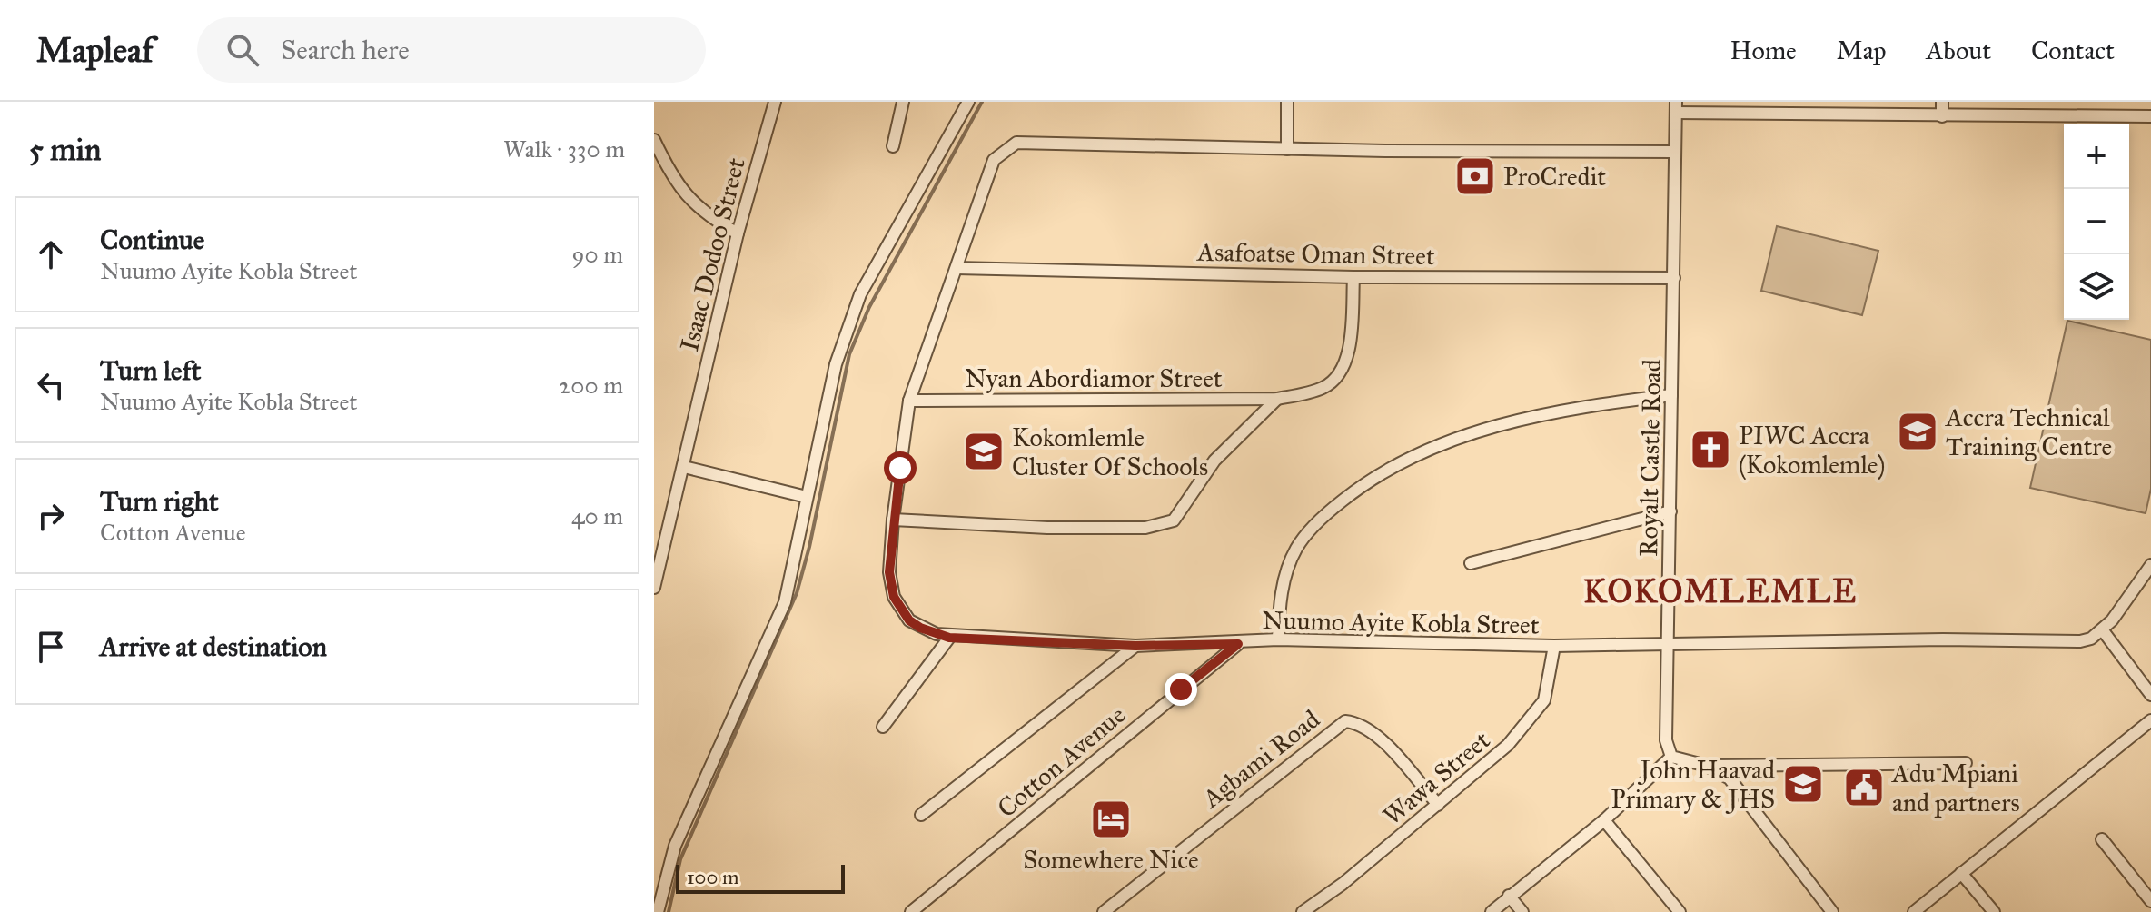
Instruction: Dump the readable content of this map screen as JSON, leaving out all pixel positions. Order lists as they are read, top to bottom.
{
  "streets": {
    "street": [
      "Asafoatse Oman Street",
      "Isaac Dodoo Street",
      "Nyan Abordiamor Street",
      "Royalt Castle Road",
      "Nuumo Ayite Kobla Street",
      "Agbami Road",
      "Cotton Avenue",
      "Wawa Street"
    ]
  },
  "crossings": [
    ["Asafoatse Oman Street", "Nyan Abordiamor Street"],
    ["Asafoatse Oman Street", "Royalt Castle Road"],
    ["Asafoatse Oman Street", "Nuumo Ayite Kobla Street"],
    ["Nyan Abordiamor Street", "Nuumo Ayite Kobla Street"],
    ["Royalt Castle Road", "Nuumo Ayite Kobla Street"],
    ["Nuumo Ayite Kobla Street", "Cotton Avenue"],
    ["Nuumo Ayite Kobla Street", "Wawa Street"],
    ["Agbami Road", "Wawa Street"]
  ],
  "districts": ["KOKOMLEMLE"],
  "places": {
    "bank": ["ProCredit"],
    "school or university": ["Accra Technical Training Centre", "Kokomlemle Cluster Of Schools", "John Haavad Primary & JHS"],
    "church": ["PIWC Accra (Kokomlemle)"],
    "public building": ["Adu Mpiani and partners"],
    "hotel": ["Somewhere Nice"]
  },
  "scale_bar": "100 m",
  "page": {
    "header": "Mapleaf",
    "search": "Search here",
    "nav": [
      "Home",
      "Map",
      "About",
      "Contact"
    ],
    "heading": ["5 min", "Walk · 330 m"],
    "map_buttons": ["+", "−"],
    "list": [
      ["Continue", "Nuumo Ayite Kobla Street", "90 m"],
      ["Turn left", "Nuumo Ayite Kobla Street", "200 m"],
      ["Turn right", "Cotton Avenue", "40 m"],
      "Arrive at destination"
    ],
    "scale": "100 m"
  }
}
